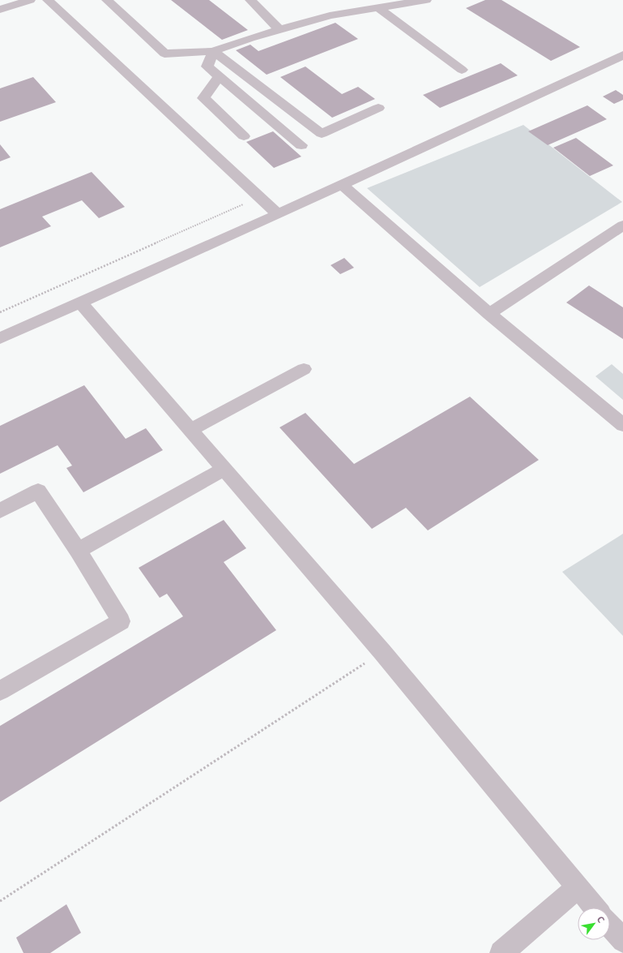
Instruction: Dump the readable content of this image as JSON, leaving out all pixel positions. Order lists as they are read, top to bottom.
{
  "north": "top right"
}
